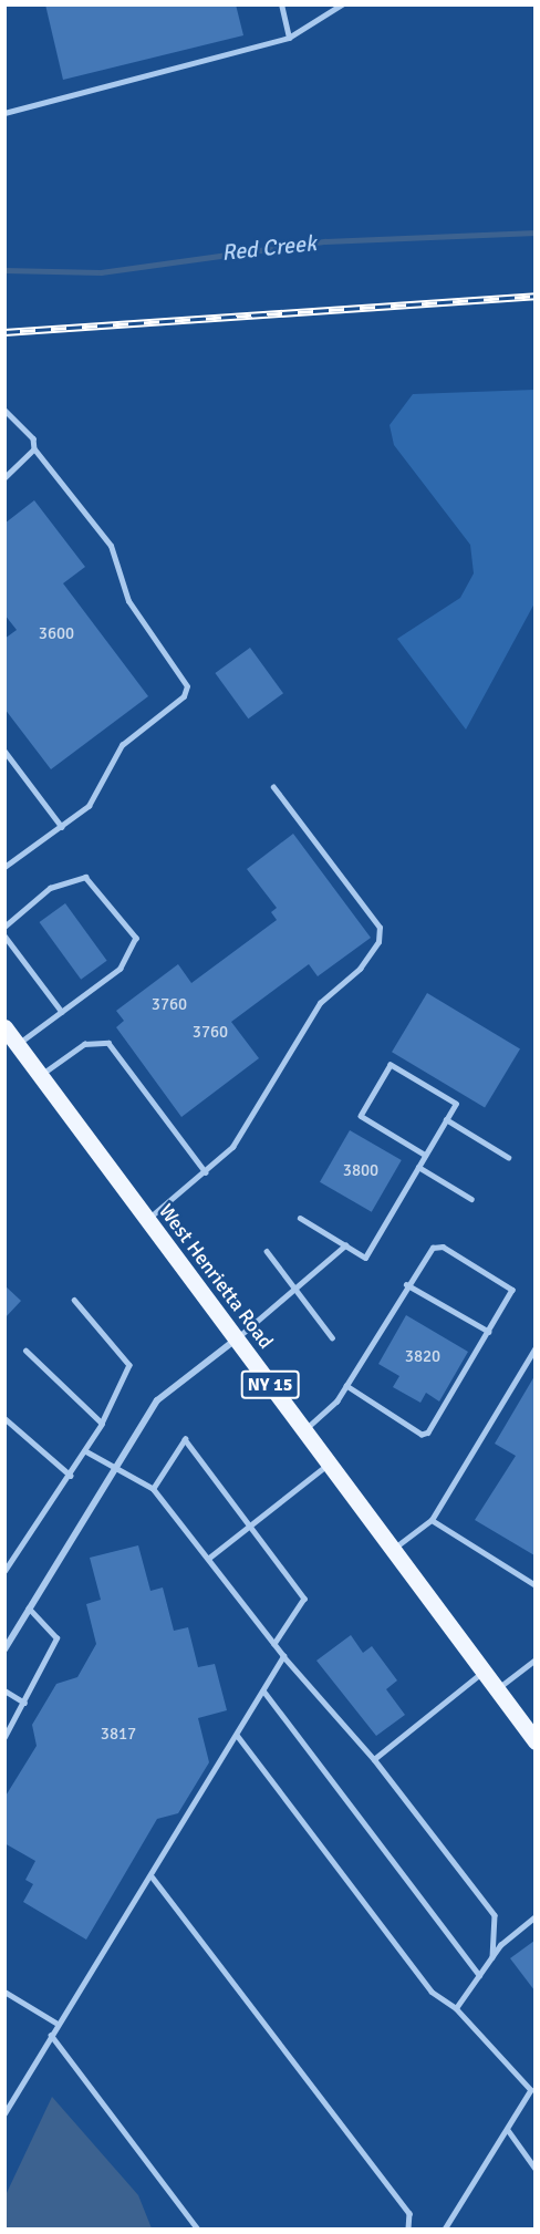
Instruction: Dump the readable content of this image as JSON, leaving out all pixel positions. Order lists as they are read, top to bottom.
{
  "streets": {
    "main road": ["West Henrietta Road", "NY 15"]
  },
  "water": ["Red Creek"],
  "house_numbers": [
    "3600",
    "3760",
    "3760",
    "3800",
    "3820",
    "3817"
  ]
}
